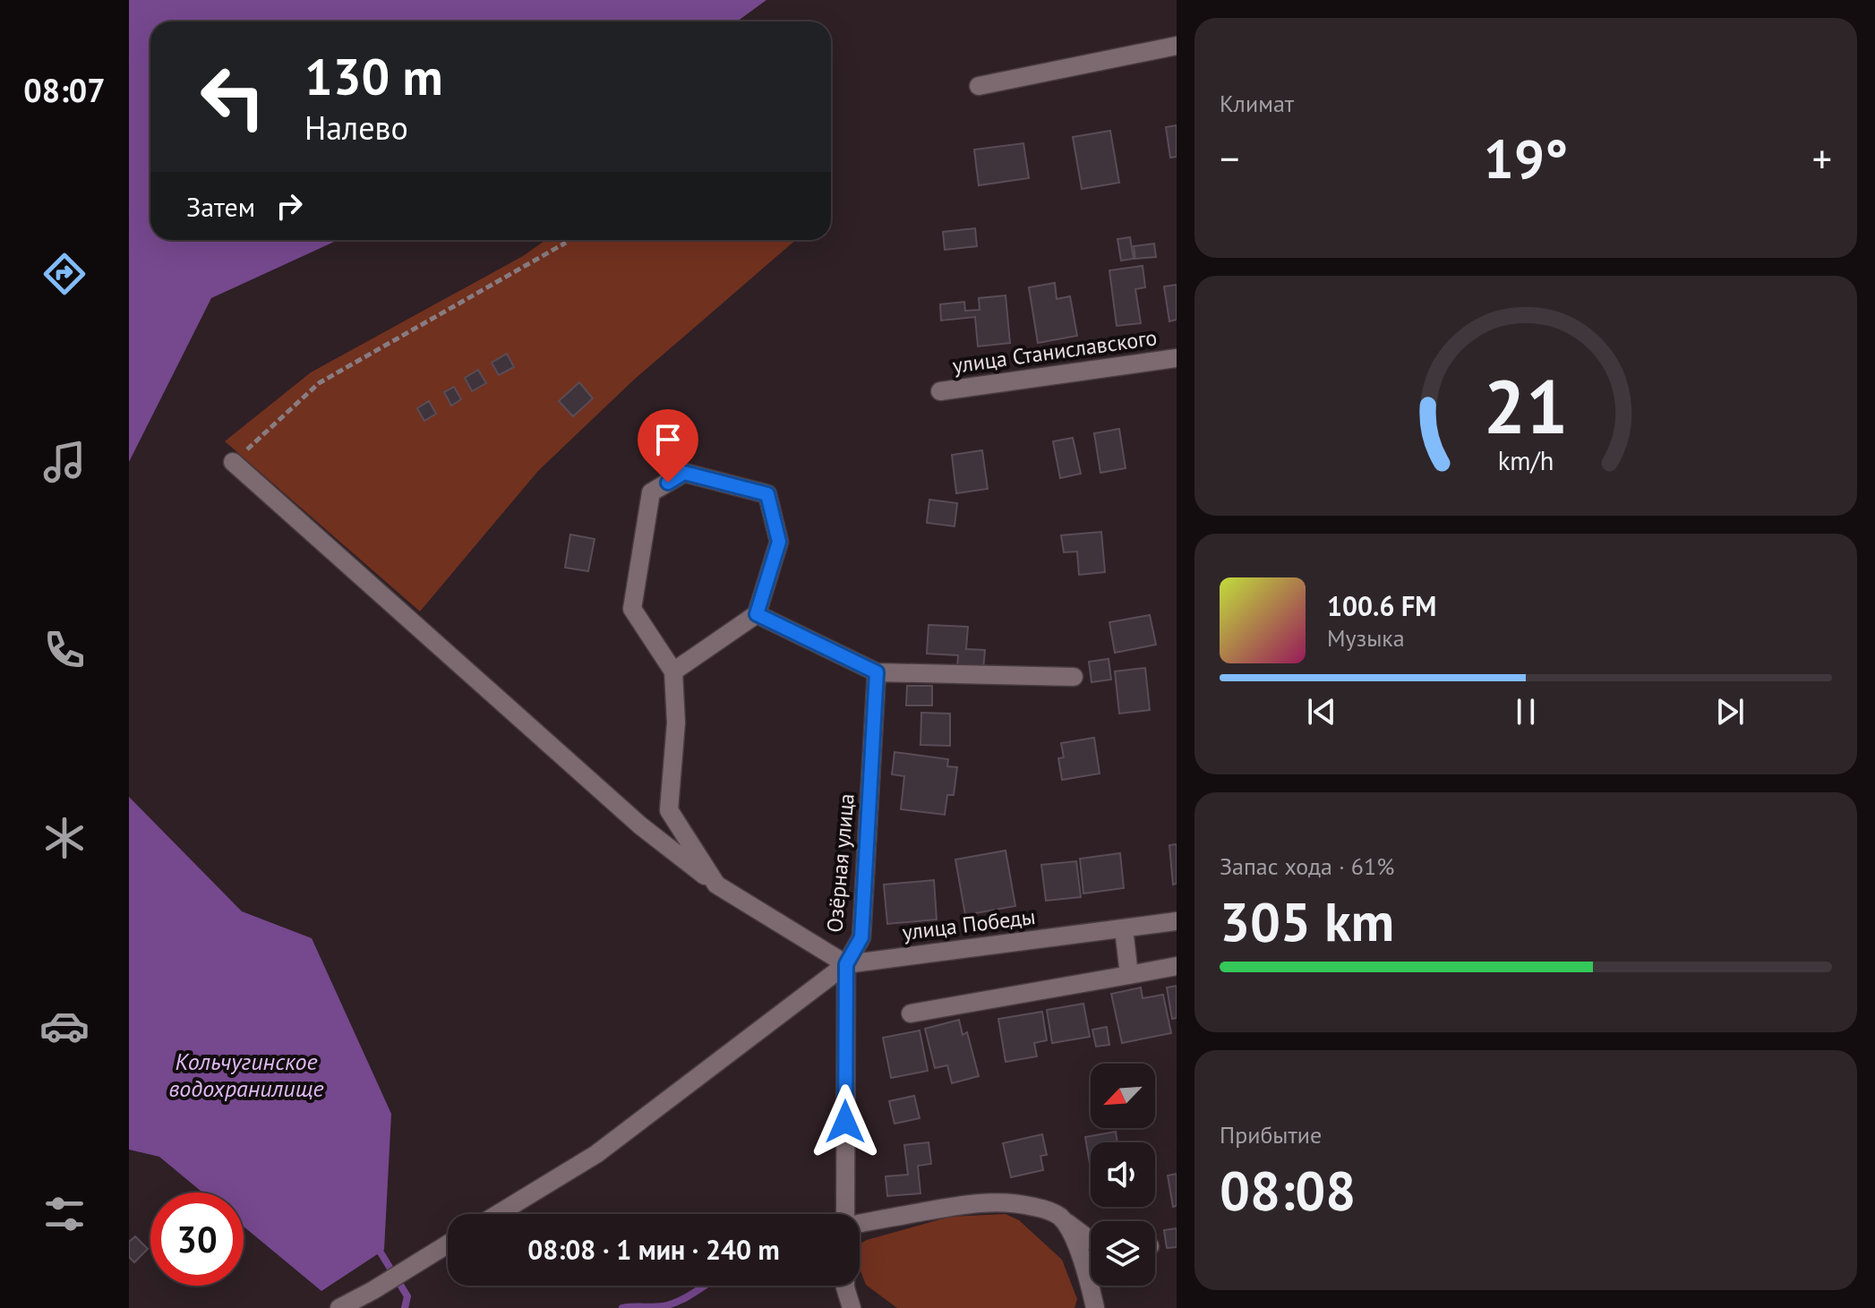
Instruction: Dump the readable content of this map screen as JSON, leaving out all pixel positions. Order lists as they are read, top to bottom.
{
  "streets": {
    "street": ["улица Станиславского", "Озёрная улица", "улица Победы"]
  },
  "crossings": [
    ["Озёрная улица", "улица Победы"]
  ],
  "water": ["Кольчугинское водохранилище"],
  "north": "bottom left",
  "page": {
    "tabs": "08:07",
    "tile": [
      "Климат",
      ["Запас хода · 61%", "305 km"],
      ["Прибытие", "08:08"]
    ],
    "turn": ["130 m", "Налево"],
    "heat": ["−", "19°", "+"],
    "then": "Затем",
    "song": ["100.6 FM", "Музыка"],
    "limit": "30",
    "trip": "08:08 · 1 мин · 240 m",
    "gauge": ["21", "km/h"]
  }
}
